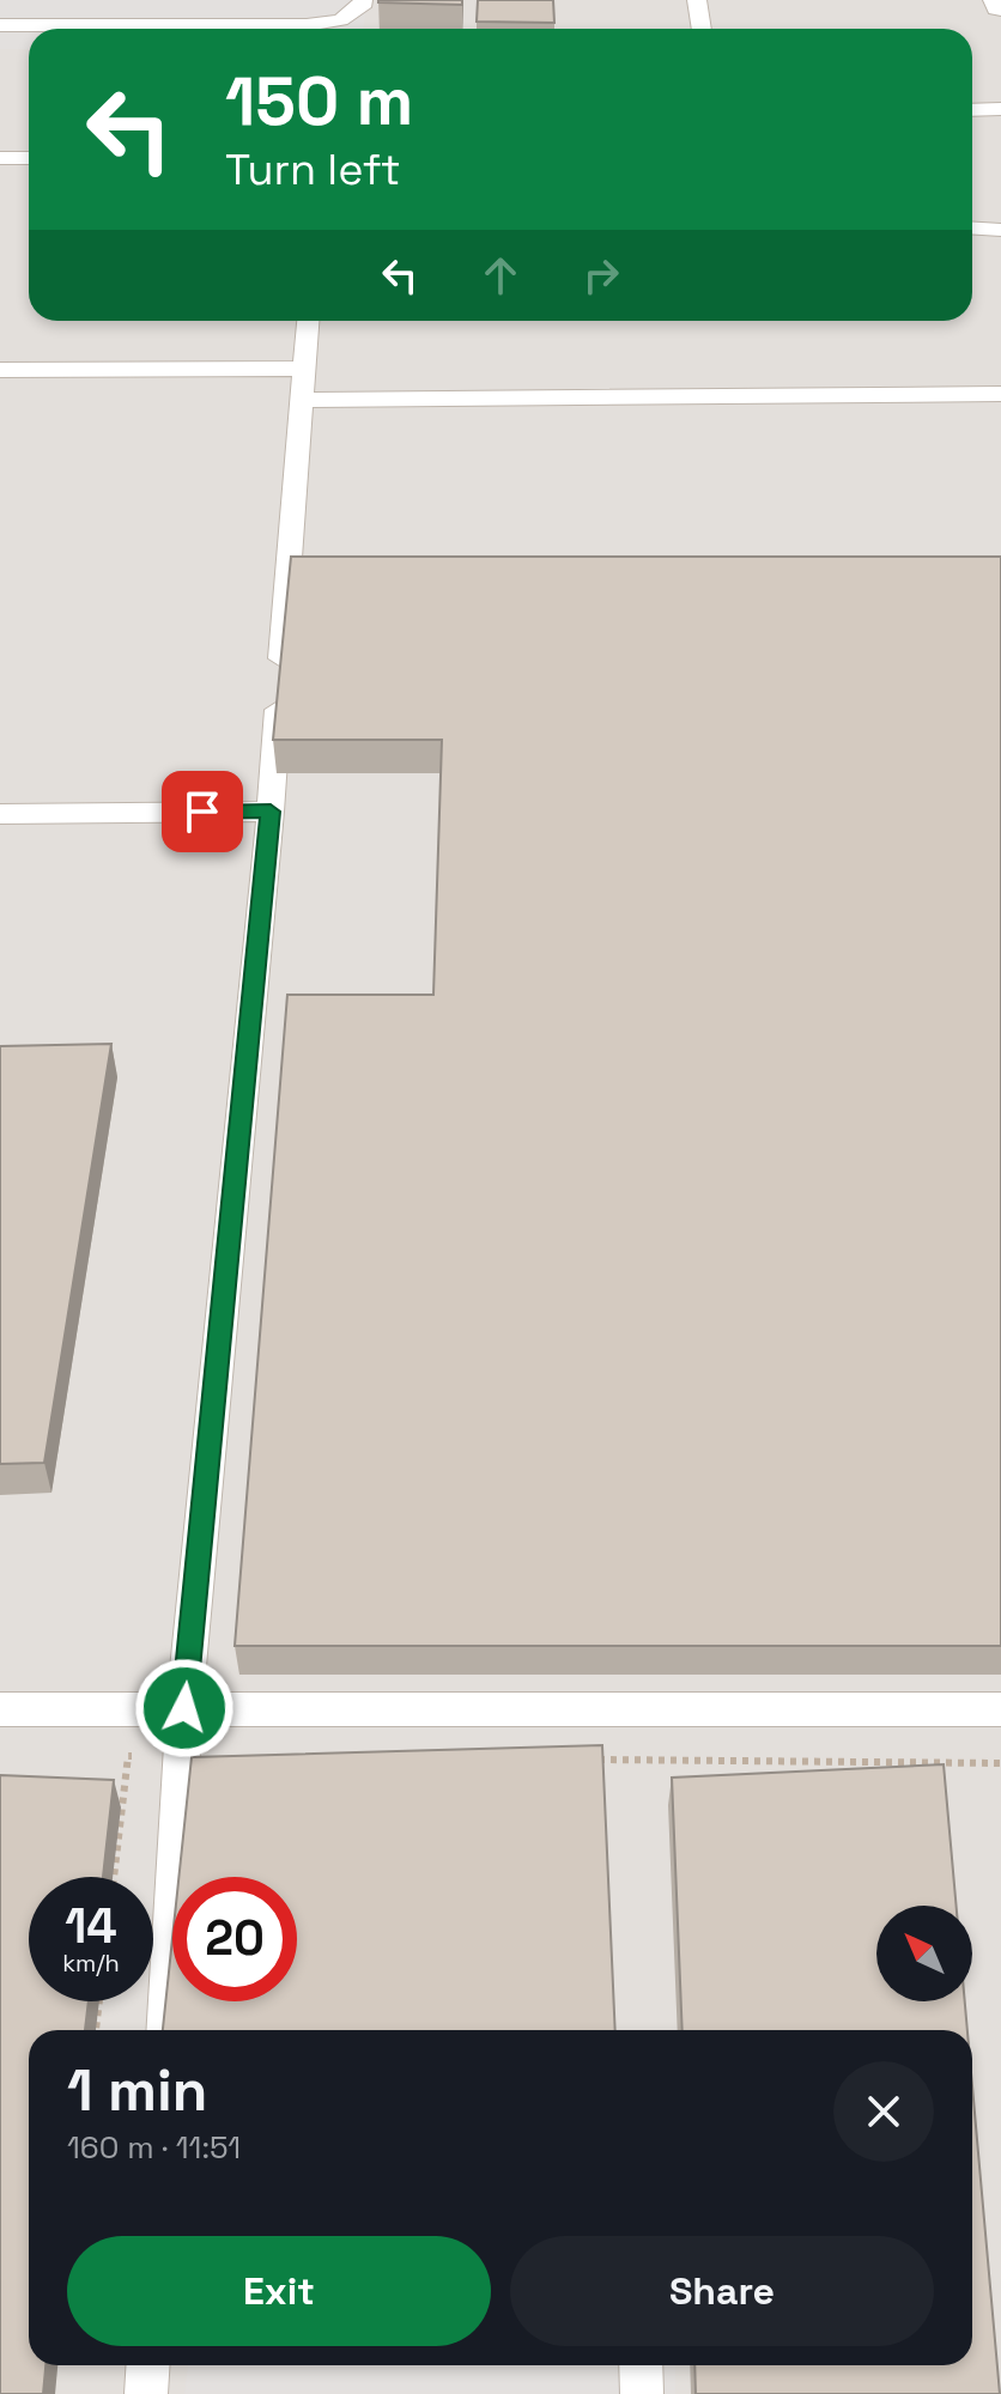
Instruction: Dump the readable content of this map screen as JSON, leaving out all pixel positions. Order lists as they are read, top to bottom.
{
  "north": "top left",
  "page": {
    "turn": ["150 m", "Turn left"],
    "speed": "14 km/h",
    "limit": "20",
    "heading": ["1 min", "160 m · 11:51"],
    "buttons": ["Exit", "Share"]
  }
}
